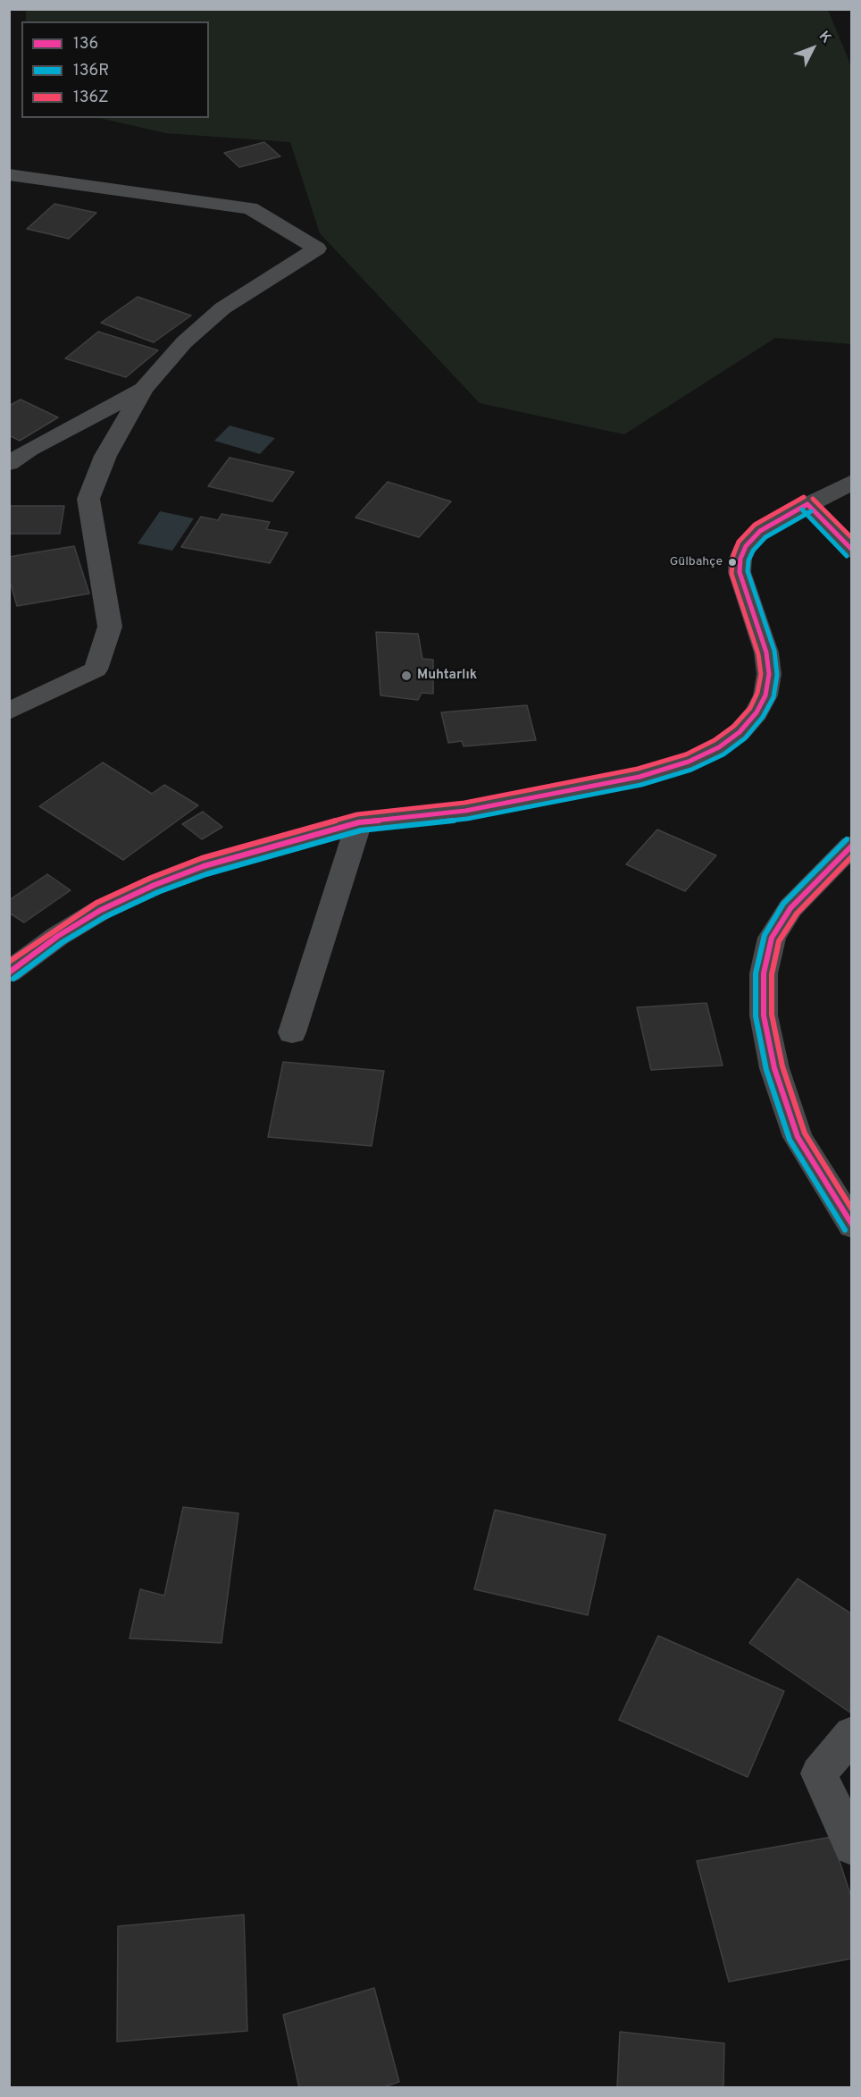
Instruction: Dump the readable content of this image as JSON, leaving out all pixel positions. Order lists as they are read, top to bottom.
{
  "places": ["Gülbahçe", "Muhtarlık"],
  "lines": ["transit line 136Z", "transit line 136", "transit line 136R"],
  "legend": ["136", "136R", "136Z"],
  "north": "top right"
}
